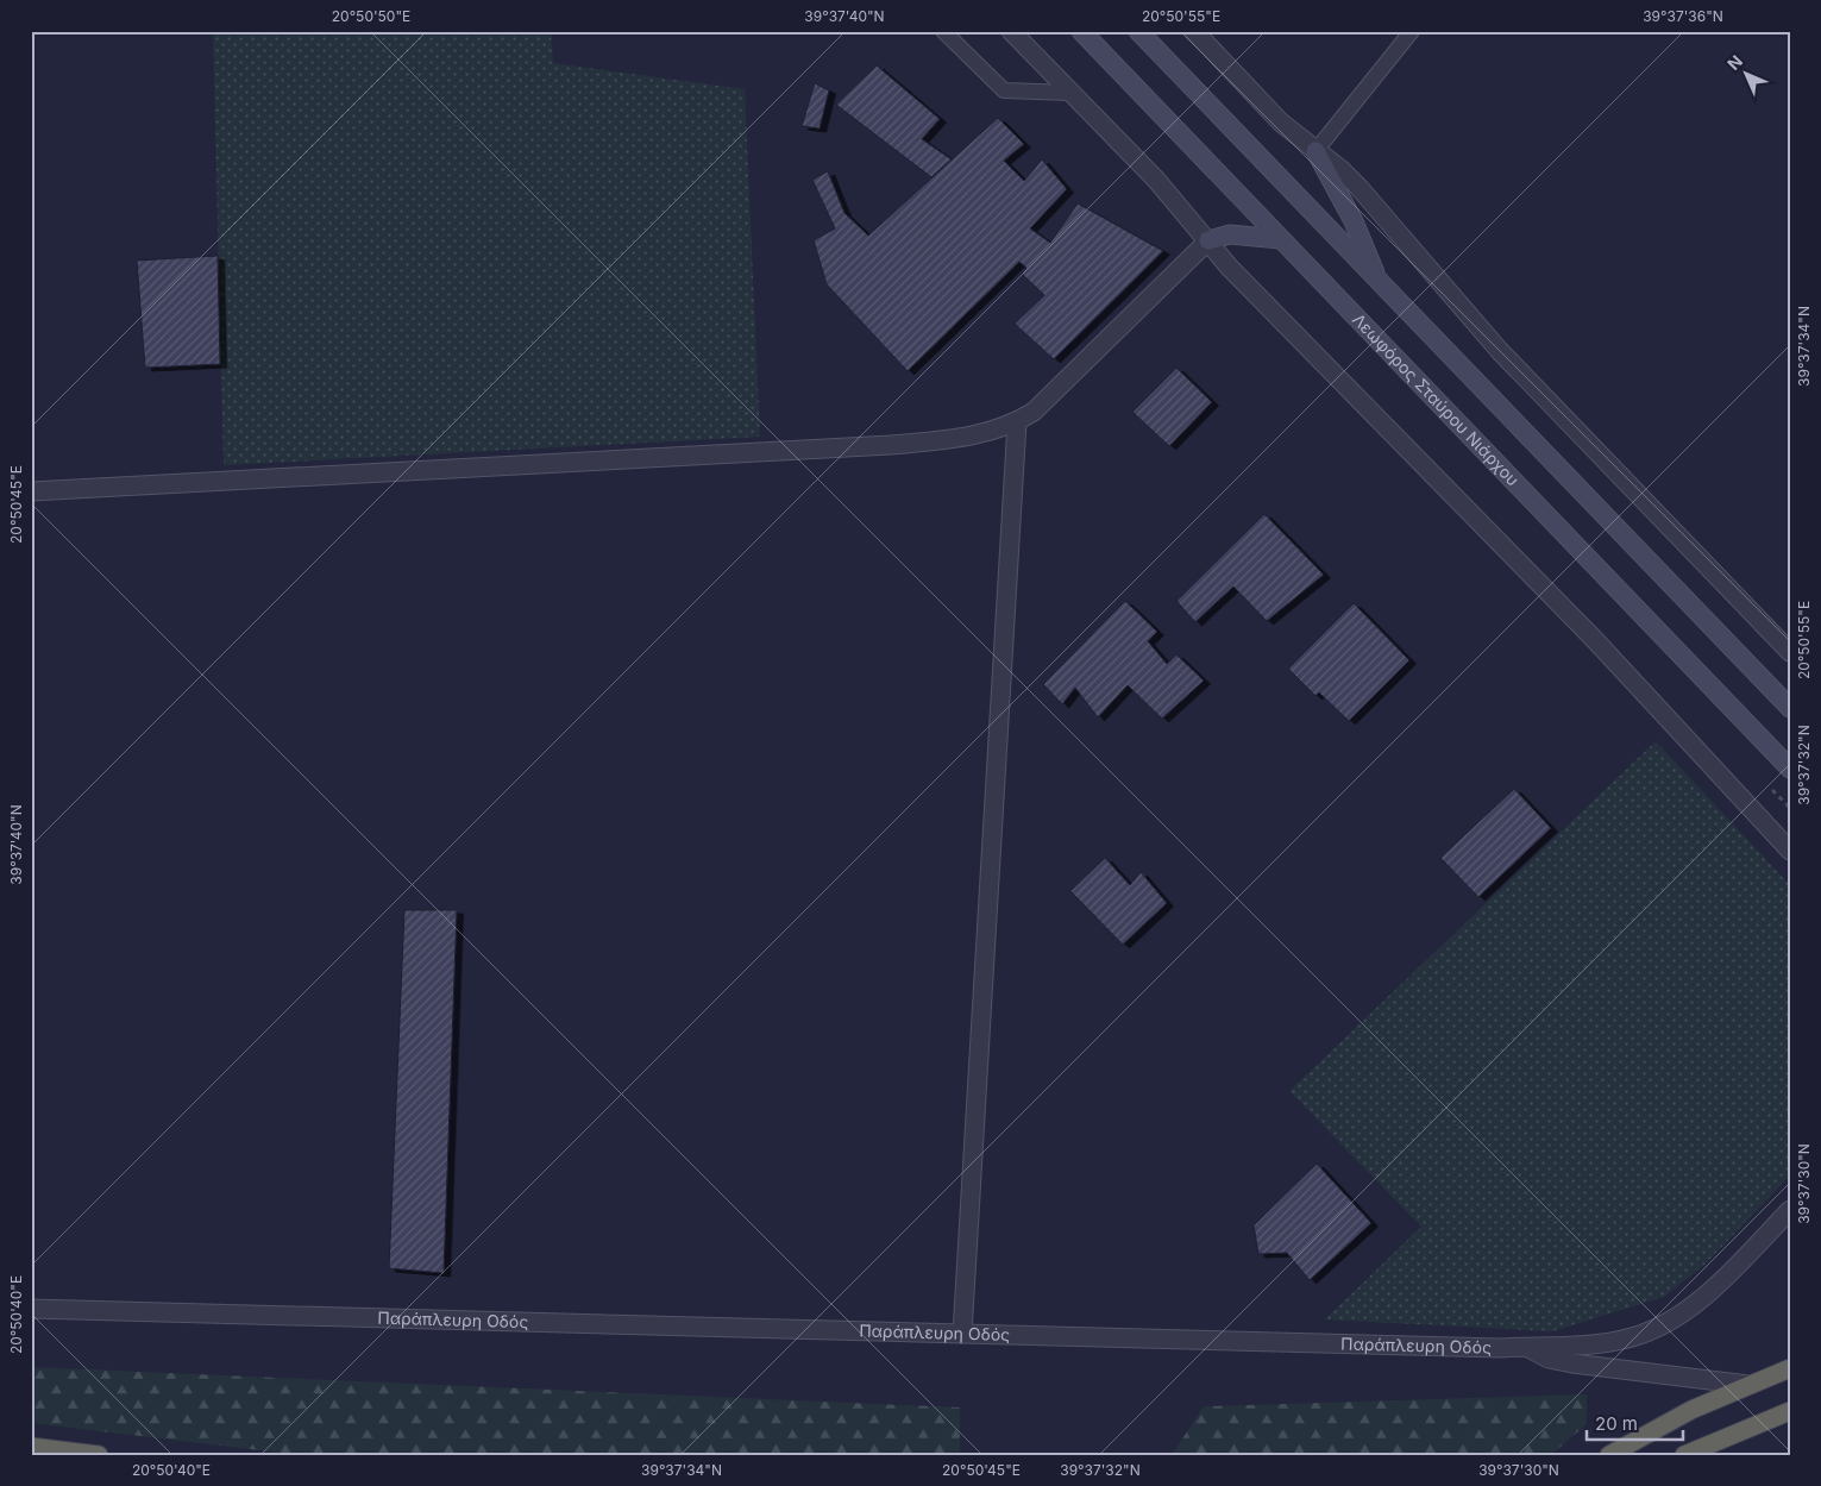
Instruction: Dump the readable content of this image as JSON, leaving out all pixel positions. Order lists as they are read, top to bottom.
{
  "streets": {
    "main road": ["Λεωφόρος Σταύρου Νιάρχου"],
    "street": ["Παράπλευρη Οδός"]
  },
  "scale_bar": "20 m",
  "north": "top left",
  "coordinates": [
    "20°50'50\"E",
    "39°37'40\"N",
    "20°50'55\"E",
    "39°37'36\"N",
    "39°37'34\"N",
    "20°50'45\"E",
    "39°37'32\"N",
    "39°37'30\"N",
    "20°50'40\"E"
  ]
}
